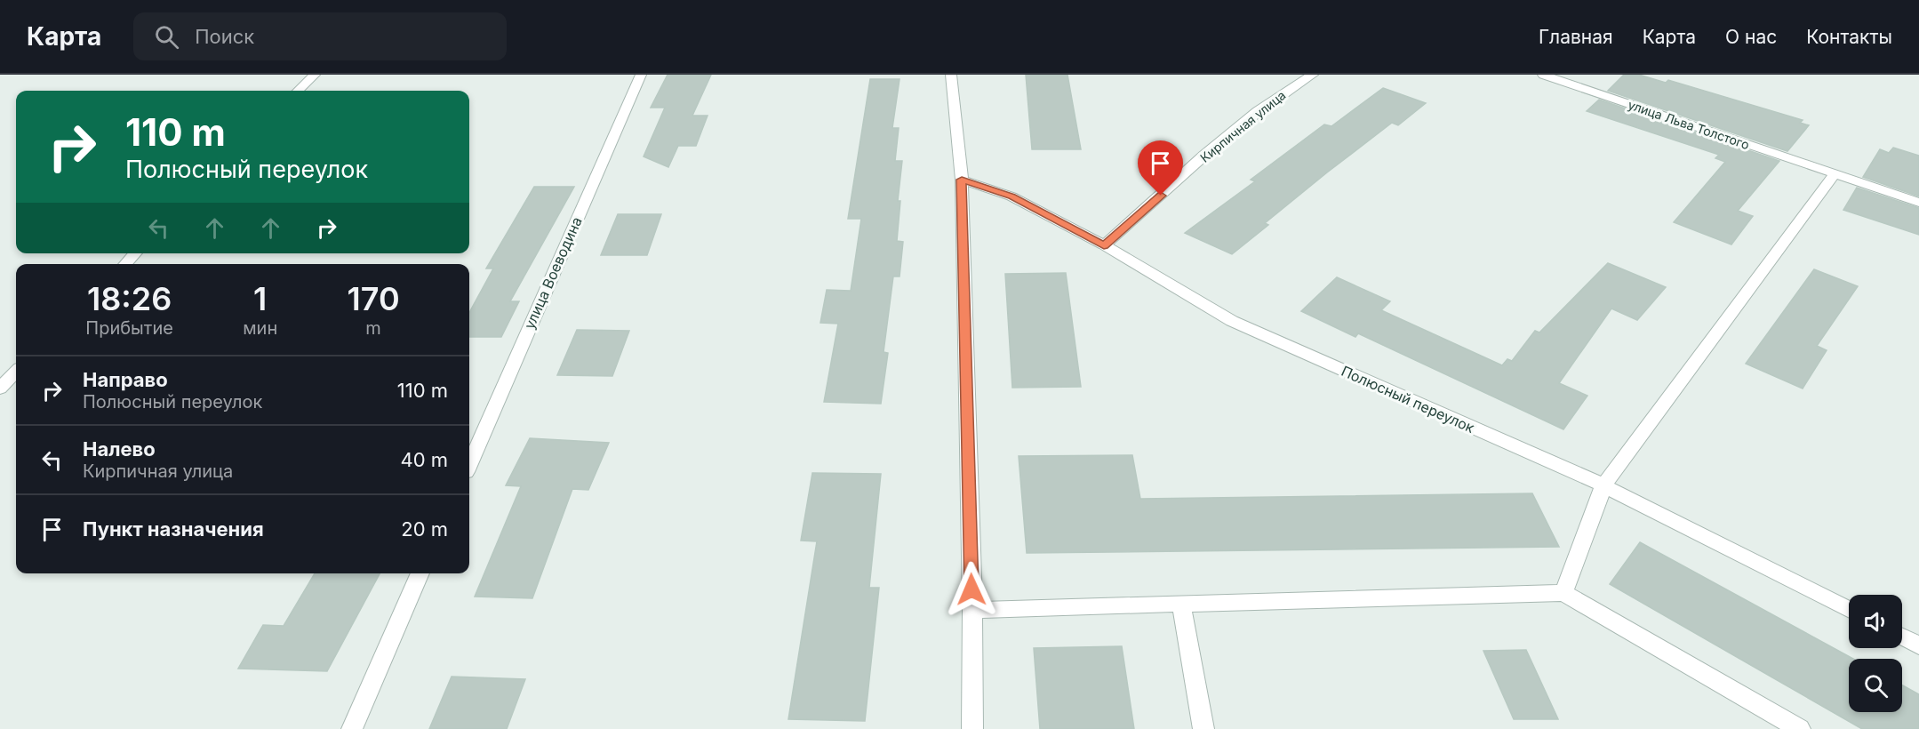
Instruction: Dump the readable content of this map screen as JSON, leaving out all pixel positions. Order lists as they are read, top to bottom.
{
  "streets": {
    "street": [
      "улица Льва Толстого",
      "Кирпичная улица",
      "улица Воеводина",
      "Полюсный переулок"
    ]
  },
  "crossings": [
    ["Кирпичная улица", "Полюсный переулок"]
  ],
  "page": {
    "header": "Карта",
    "search": "Поиск",
    "nav": [
      "Главная",
      "Карта",
      "О нас",
      "Контакты"
    ],
    "turn": ["110 m", "Полюсный переулок"],
    "eta": [
      "18:26",
      "Прибытие",
      "1",
      "мин",
      "170",
      "m"
    ],
    "list": [
      {
        "name": "Направо",
        "note": "Полюсный переулок",
        "value": "110 m"
      },
      {
        "name": "Налево",
        "note": "Кирпичная улица",
        "value": "40 m"
      },
      {
        "name": "Пункт назначения",
        "value": "20 m"
      }
    ]
  }
}
